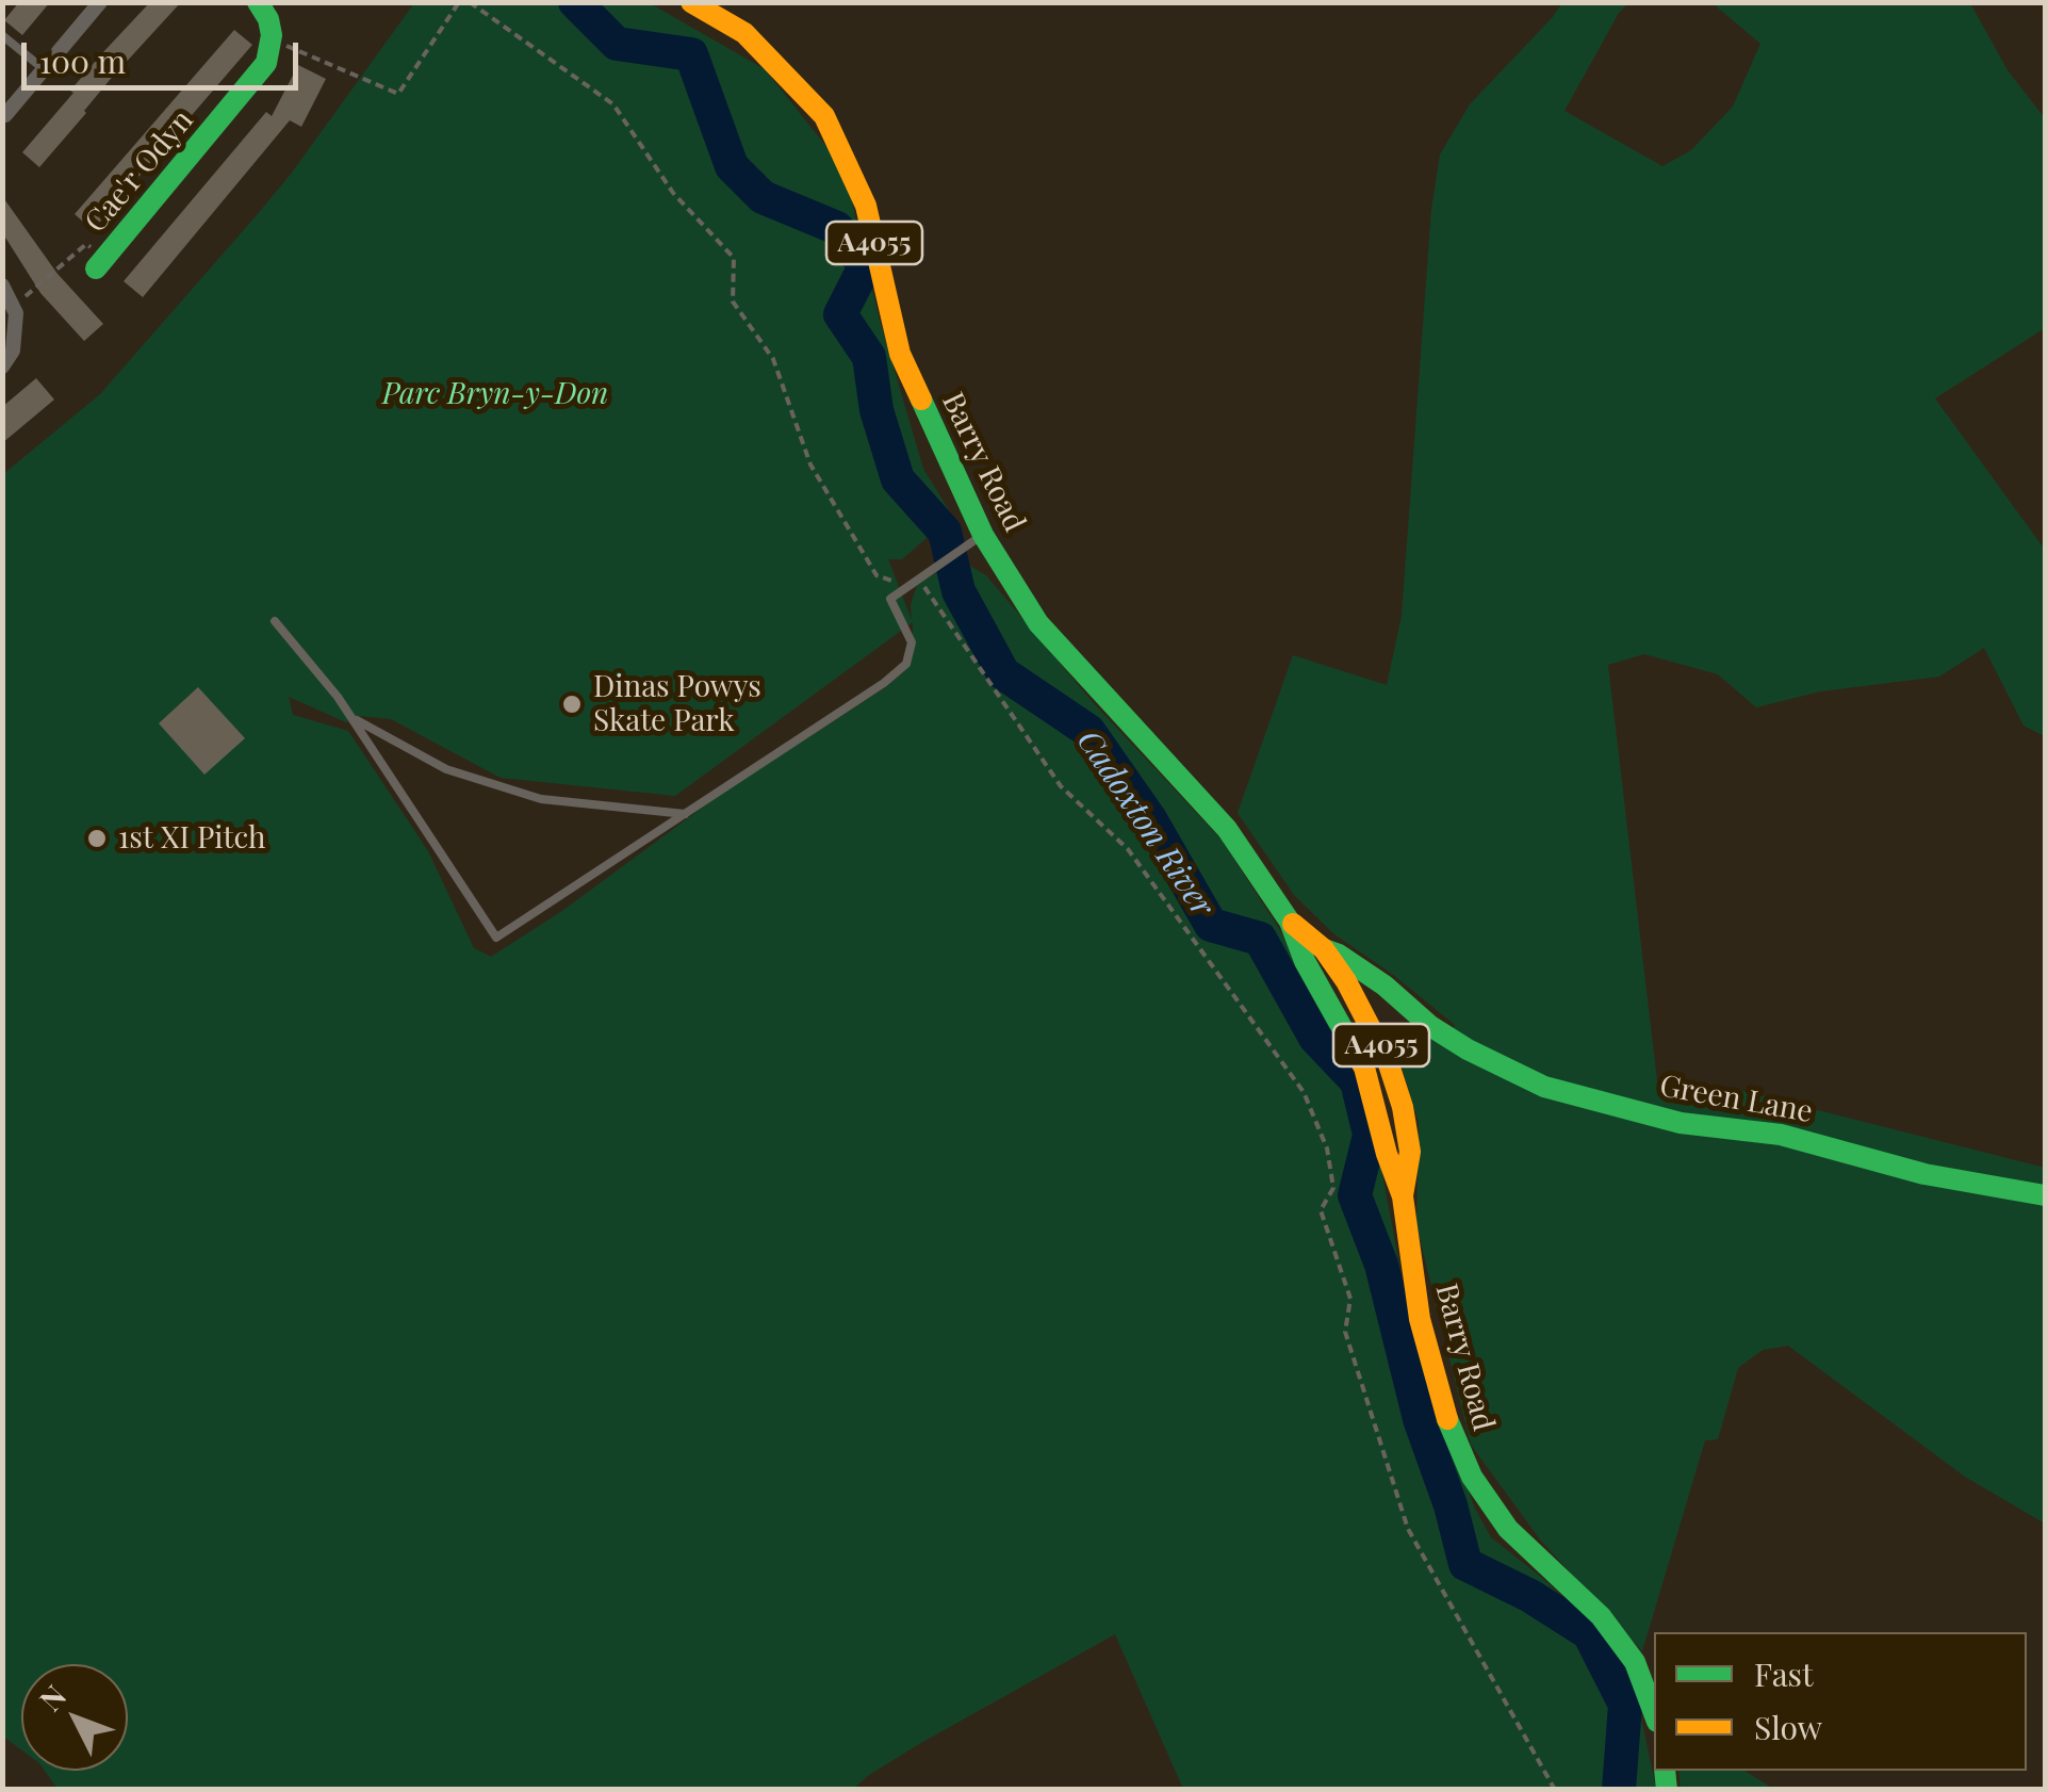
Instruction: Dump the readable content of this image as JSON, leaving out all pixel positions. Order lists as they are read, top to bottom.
{
  "streets": {
    "main road": [
      "Cae'r Odyn",
      "A4055",
      "Barry Road",
      "Green Lane"
    ]
  },
  "crossings": [
    ["Barry Road", "Green Lane"]
  ],
  "water": ["Cadoxton River"],
  "parks": ["Parc Bryn-y-Don"],
  "places": ["Dinas Powys Skate Park", "1st XI Pitch"],
  "legend": ["Fast", "Slow"],
  "scale_bar": "100 m",
  "north": "top left"
}
